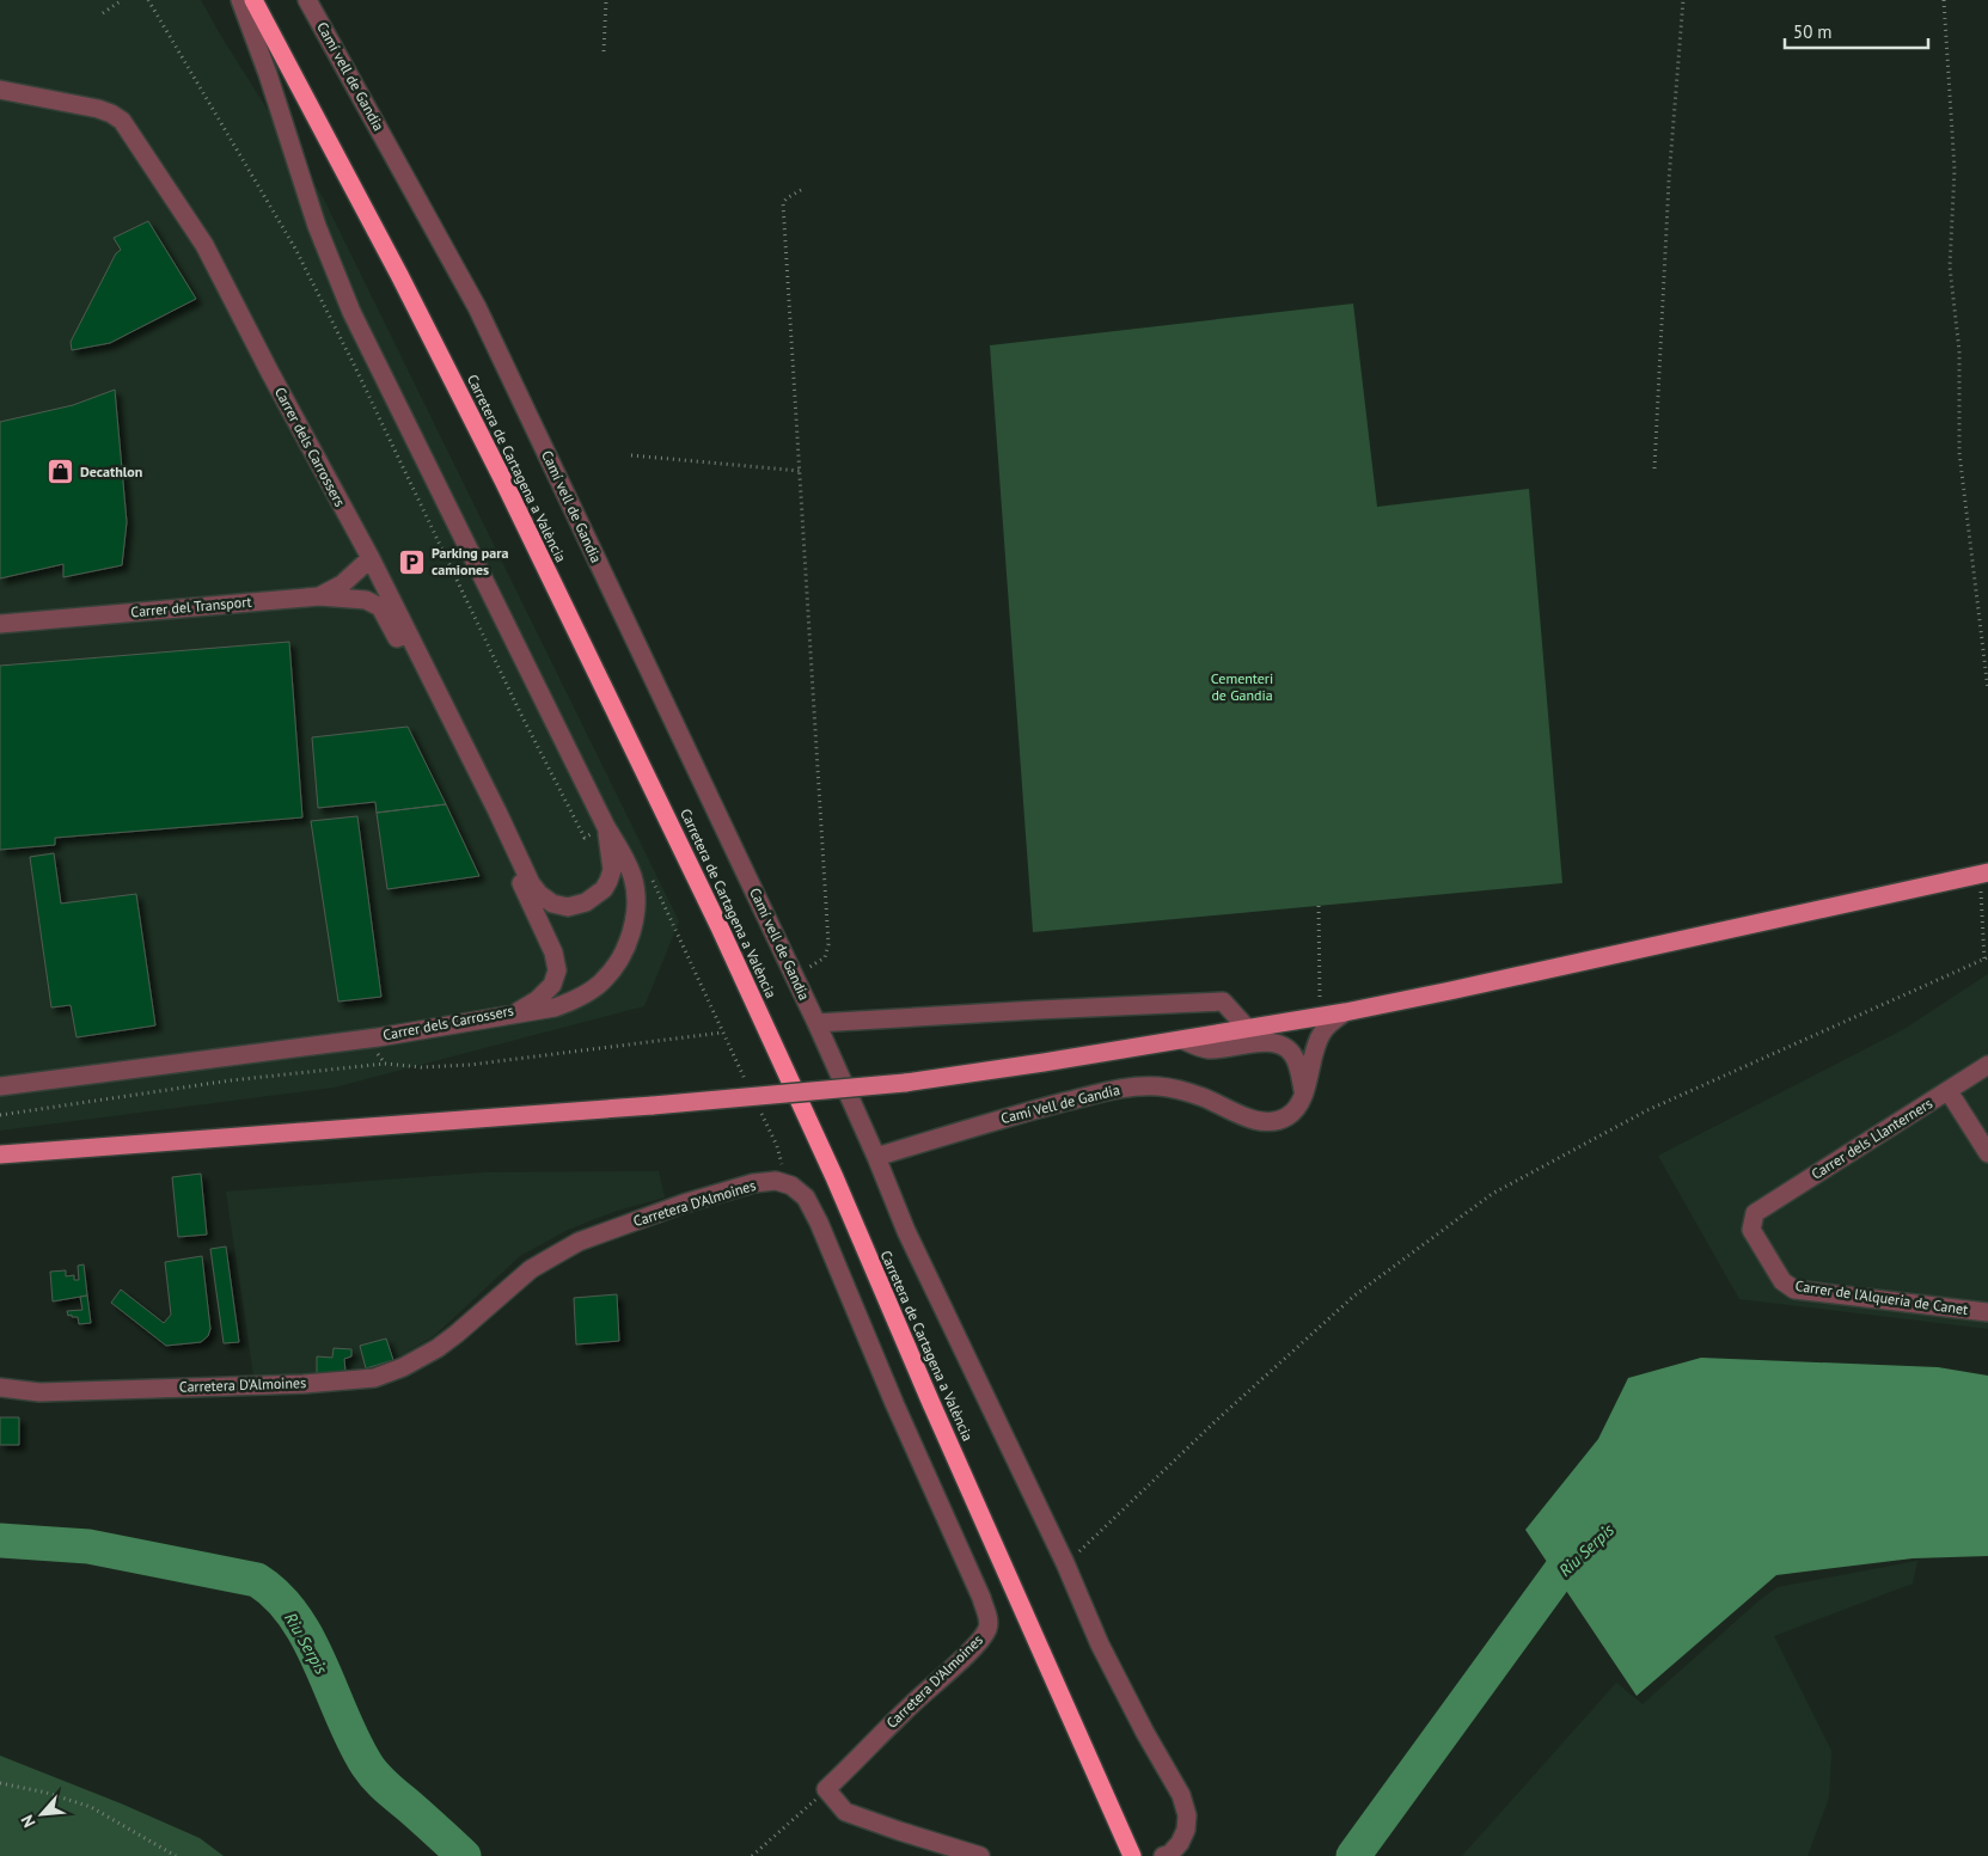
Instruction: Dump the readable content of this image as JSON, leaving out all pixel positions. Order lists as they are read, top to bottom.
{
  "streets": {
    "highway": ["Carretera de Cartagena a València"],
    "street": [
      "Camí vell de Gandia",
      "Carrer dels Carrossers",
      "Carrer del Transport",
      "Camí Vell de Gandia",
      "Carrer dels Llanterners",
      "Carretera D'Almoines",
      "Carrer de l'Alqueria de Canet"
    ]
  },
  "crossings": [
    ["Camí vell de Gandia", "Camí Vell de Gandia"],
    ["Carrer dels Carrossers", "Carrer del Transport"],
    ["Carrer dels Llanterners", "Carrer de l'Alqueria de Canet"]
  ],
  "water": ["Riu Serpis"],
  "parks": ["Cementeri de Gandia"],
  "places": {
    "shop": ["Decathlon"],
    "parking": ["Parking para camiones"]
  },
  "scale_bar": "50 m",
  "north": "bottom left"
}
